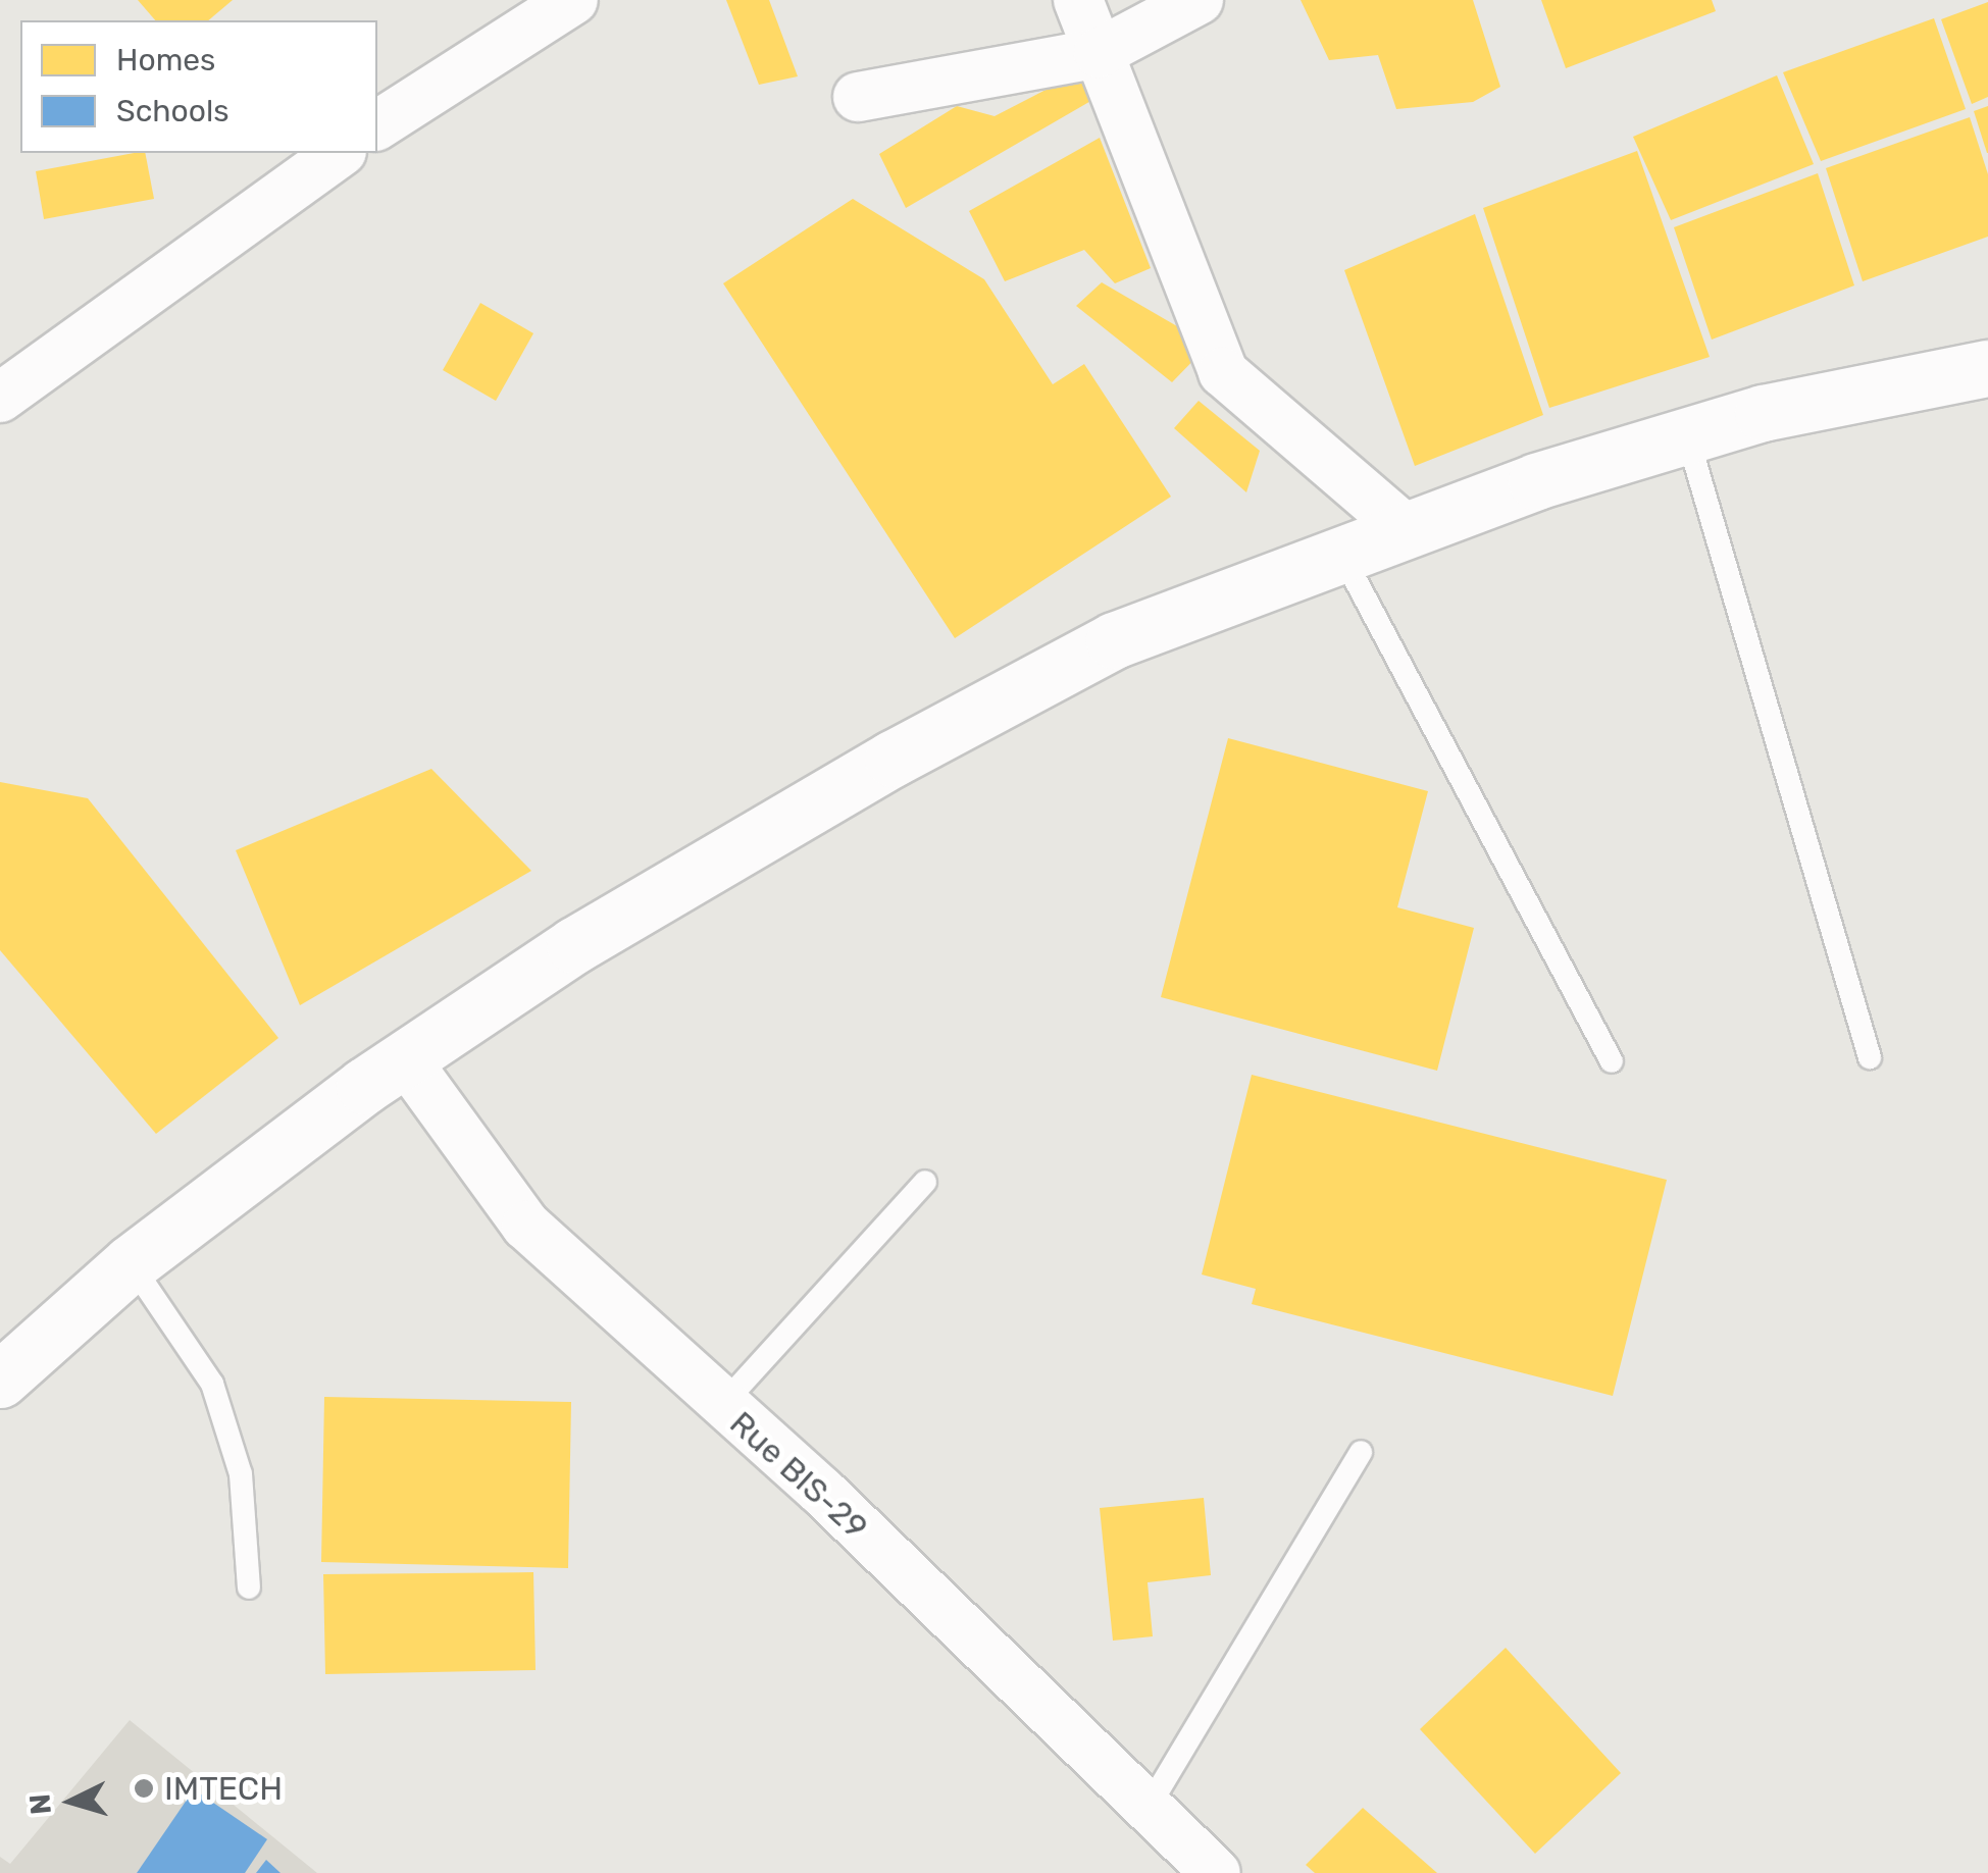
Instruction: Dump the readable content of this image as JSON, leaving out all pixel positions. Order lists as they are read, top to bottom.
{
  "streets": {
    "street": ["Rue BIS-29"]
  },
  "places": ["IMTECH"],
  "legend": ["Homes", "Schools"],
  "north": "left"
}
